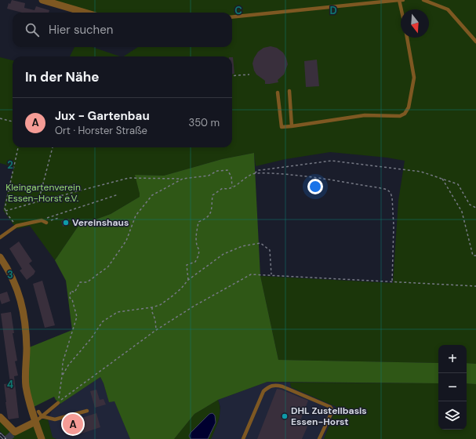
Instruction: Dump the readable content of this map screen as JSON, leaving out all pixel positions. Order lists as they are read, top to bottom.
{
  "parks": ["Kleingartenverein Essen-Horst e.V."],
  "places": ["Vereinshaus", "DHL Zustellbasis Essen-Horst"],
  "north": "bottom",
  "page": {
    "search": "Hier suchen",
    "heading": "In der Nähe",
    "list": [
      {
        "mark": "A",
        "name": "Jux - Gartenbau",
        "note": "Ort · Horster Straße",
        "value": "350 m"
      }
    ],
    "map_buttons": ["+", "−"],
    "pins": "A"
  },
  "grid": {
    "columns": ["C", "D"],
    "rows": ["2", "3", "4"]
  }
}
